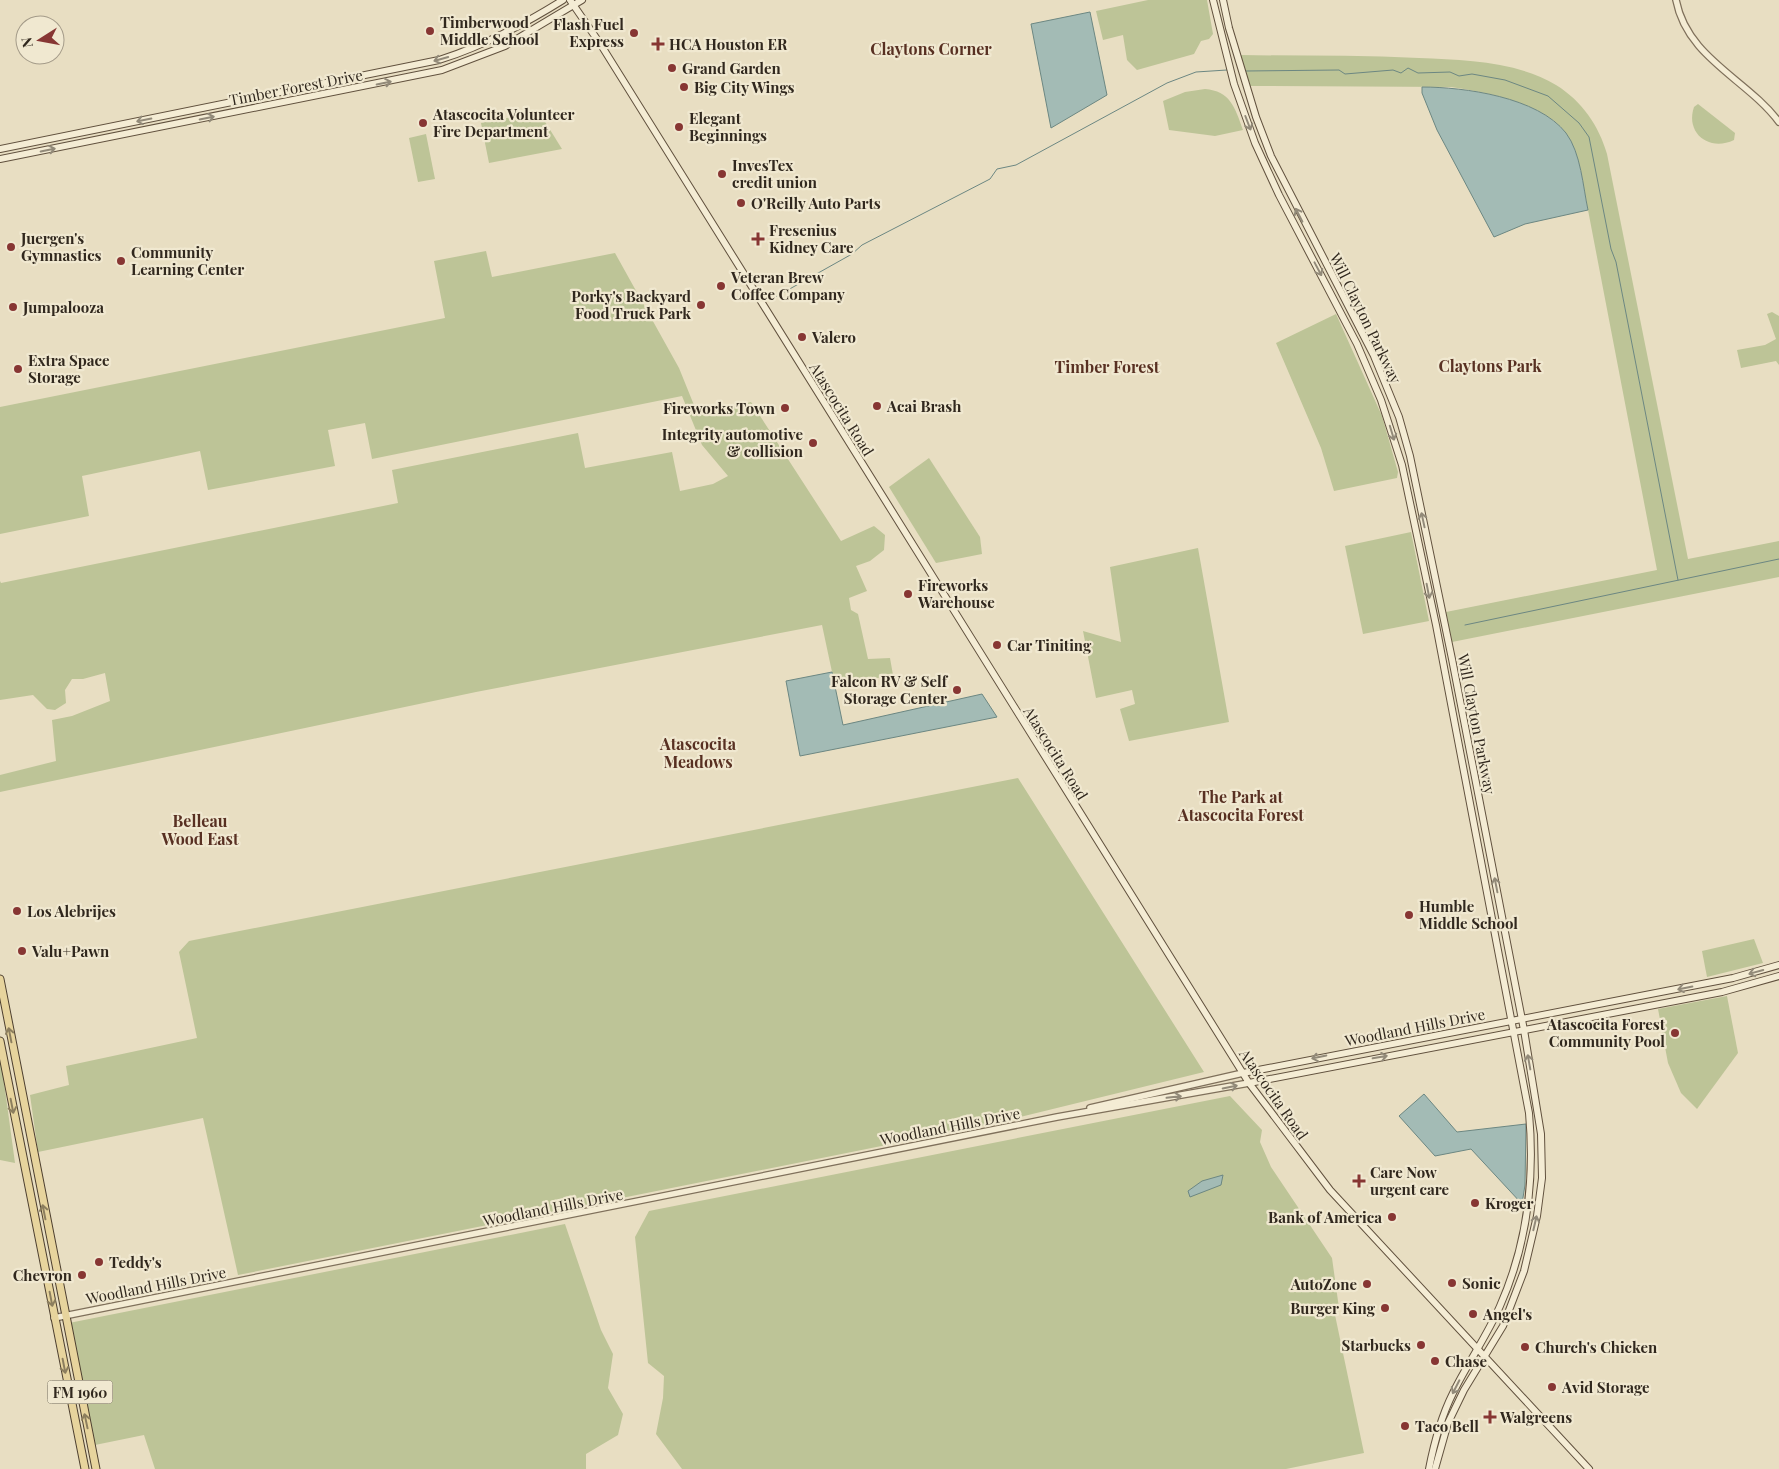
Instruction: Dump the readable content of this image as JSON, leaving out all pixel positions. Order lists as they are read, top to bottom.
{
  "streets": {
    "main road": [
      "Timber Forest Drive",
      "Will Clayton Parkway",
      "Atascocita Road",
      "Woodland Hills Drive",
      "FM 1960"
    ]
  },
  "crossings": [
    ["Timber Forest Drive", "Atascocita Road"],
    ["Will Clayton Parkway", "Atascocita Road"],
    ["Will Clayton Parkway", "Woodland Hills Drive"],
    ["Atascocita Road", "Woodland Hills Drive"],
    ["Woodland Hills Drive", "FM 1960"]
  ],
  "districts": [
    "Claytons Corner",
    "Claytons Park",
    "Timber Forest",
    "Atascocita Meadows",
    "The Park at Atascocita Forest",
    "Belleau Wood East"
  ],
  "places": {
    "other": [
      "Timberwood Middle School",
      "Flash Fuel Express",
      "Grand Garden",
      "Big City Wings",
      "Atascocita Volunteer Fire Department",
      "Elegant Beginnings",
      "InvesTex credit union",
      "O'Reilly Auto Parts",
      "Juergen's Gymnastics",
      "Community Learning Center",
      "Veteran Brew Coffee Company",
      "Porky's Backyard Food Truck Park",
      "Jumpalooza",
      "Valero",
      "Extra Space Storage",
      "Acai Brash",
      "Fireworks Town",
      "Integrity automotive & collision",
      "Fireworks Warehouse",
      "Car Tiniting",
      "Falcon RV & Self Storage Center",
      "Los Alebrijes",
      "Humble Middle School",
      "Valu+Pawn",
      "Atascocita Forest Community Pool",
      "Kroger",
      "Bank of America",
      "Teddy's",
      "Chevron",
      "Sonic",
      "AutoZone",
      "Burger King",
      "Angel's",
      "Starbucks",
      "Church's Chicken",
      "Chase",
      "Avid Storage",
      "Taco Bell"
    ],
    "health": [
      "HCA Houston ER",
      "Fresenius Kidney Care",
      "Care Now urgent care",
      "Walgreens"
    ]
  },
  "north": "left"
}
